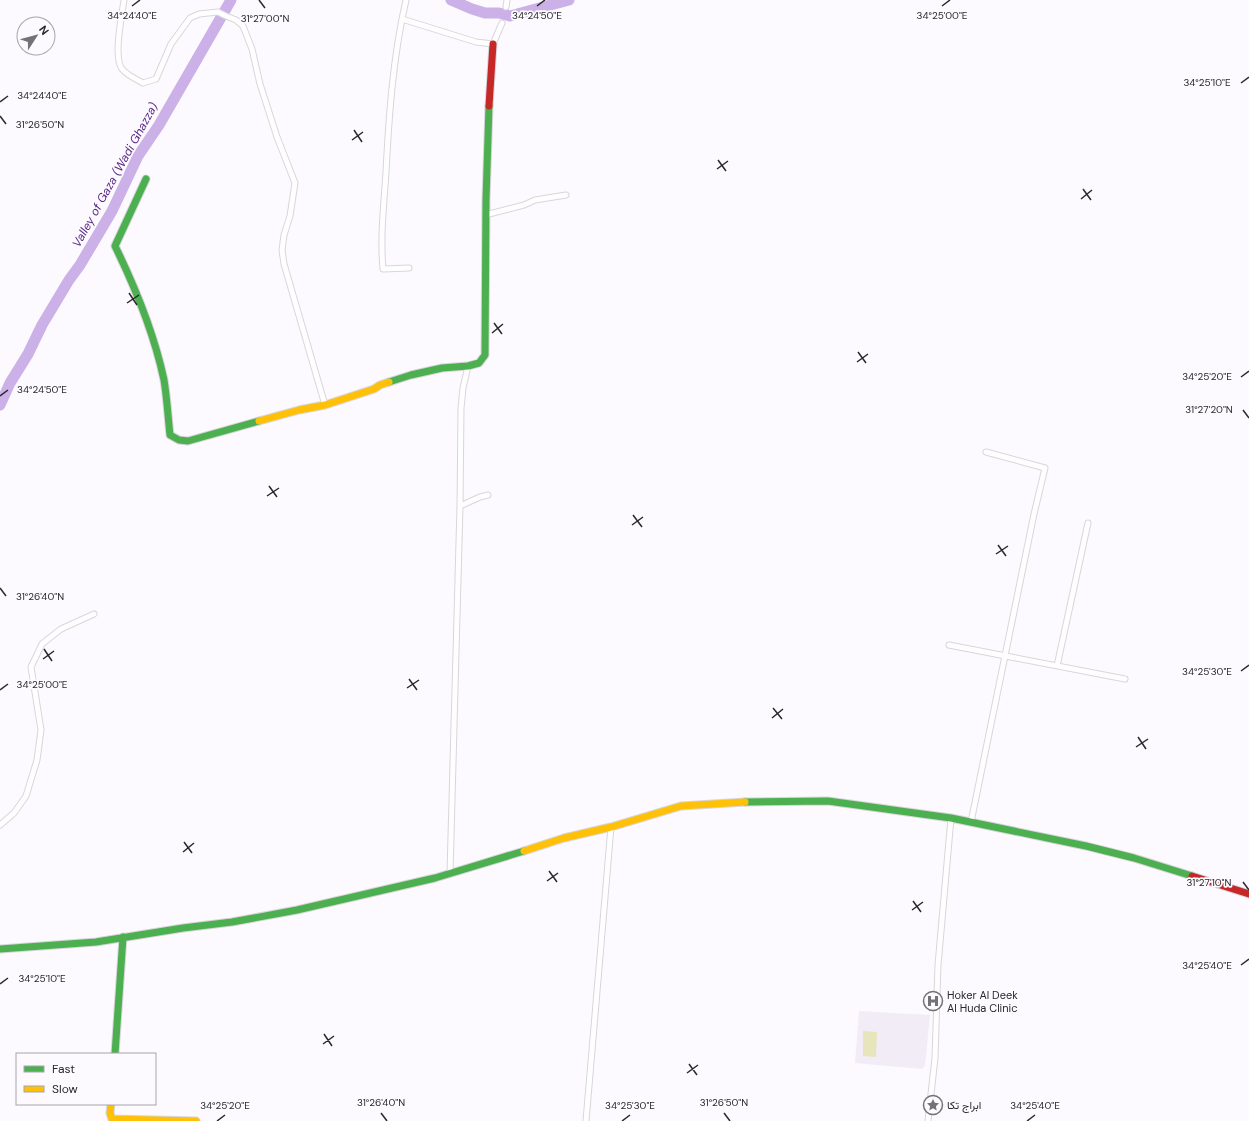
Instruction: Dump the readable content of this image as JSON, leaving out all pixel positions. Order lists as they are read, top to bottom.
{
  "water": ["Valley of Gaza (Wadi Ghazza)"],
  "places": {
    "hospital": ["Hoker Al Deek Al Huda Clinic"],
    "place": ["ابراج تكا"]
  },
  "legend": ["Fast", "Slow"],
  "north": "top right",
  "coordinates": [
    "34°24'40\"E",
    "34°24'50\"E",
    "34°25'00\"E",
    "31°27'00\"N",
    "34°25'10\"E",
    "31°26'50\"N",
    "34°25'20\"E",
    "31°27'20\"N",
    "31°26'40\"N",
    "34°25'30\"E",
    "31°27'10\"N",
    "34°25'40\"E"
  ]
}
